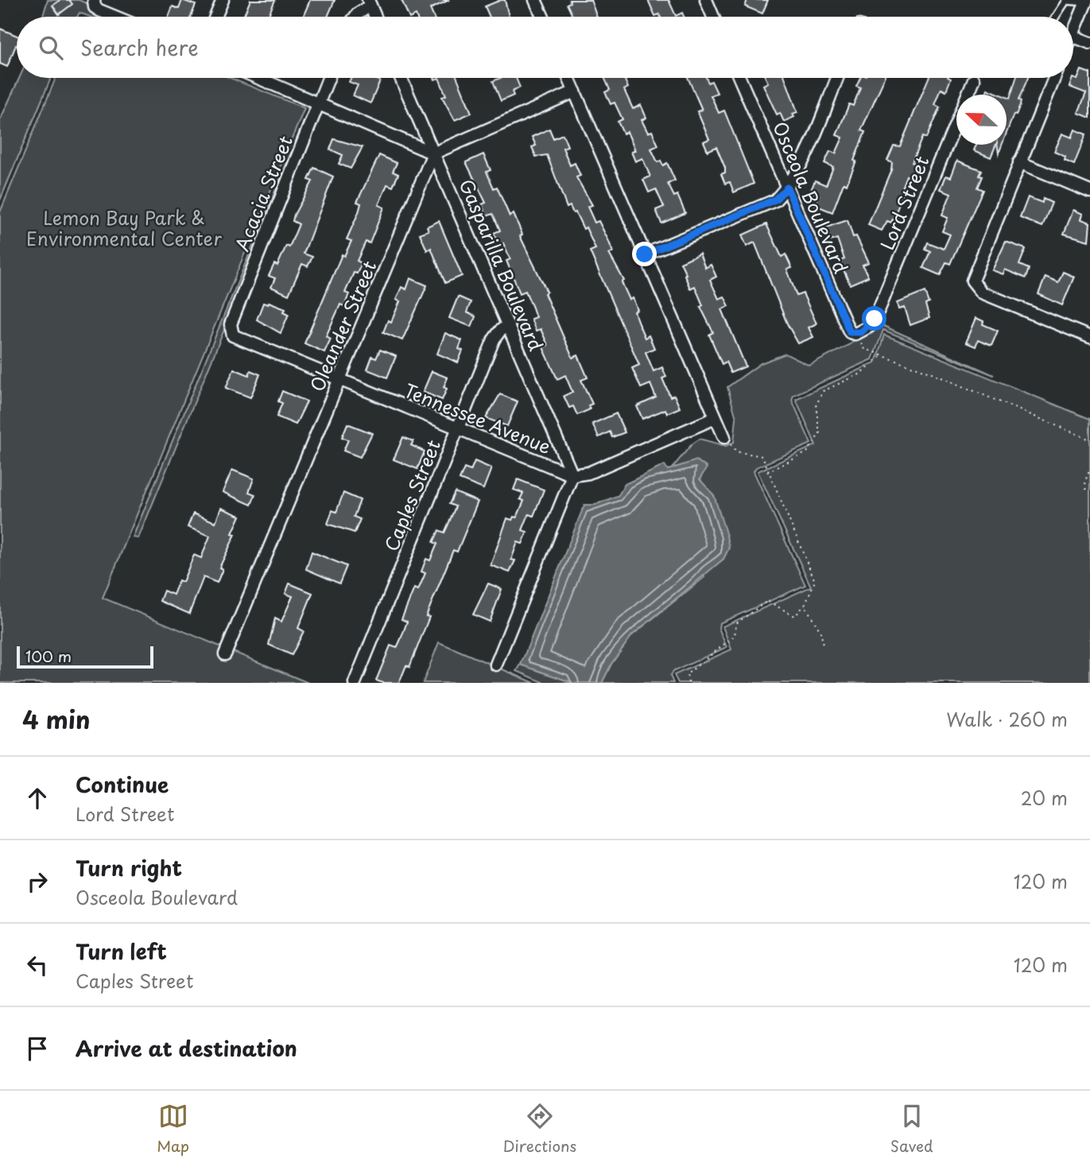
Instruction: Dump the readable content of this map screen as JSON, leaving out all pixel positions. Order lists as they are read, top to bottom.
{
  "streets": {
    "street": [
      "Acacia Street",
      "Osceola Boulevard",
      "Lord Street",
      "Gasparilla Boulevard",
      "Oleander Street",
      "Tennessee Avenue",
      "Caples Street"
    ]
  },
  "crossings": [
    ["Acacia Street", "Tennessee Avenue"],
    ["Osceola Boulevard", "Lord Street"],
    ["Gasparilla Boulevard", "Oleander Street"],
    ["Gasparilla Boulevard", "Tennessee Avenue"],
    ["Gasparilla Boulevard", "Caples Street"],
    ["Oleander Street", "Tennessee Avenue"],
    ["Tennessee Avenue", "Caples Street"]
  ],
  "parks": ["Lemon Bay Park & Environmental Center"],
  "scale_bar": "100 m",
  "north": "left",
  "page": {
    "search": "Search here",
    "scale": "100 m",
    "heading": ["4 min", "Walk · 260 m"],
    "list": [
      ["Continue", "Lord Street", "20 m"],
      ["Turn right", "Osceola Boulevard", "120 m"],
      ["Turn left", "Caples Street", "120 m"],
      "Arrive at destination"
    ],
    "nav": ["Map", "Directions", "Saved"]
  }
}
